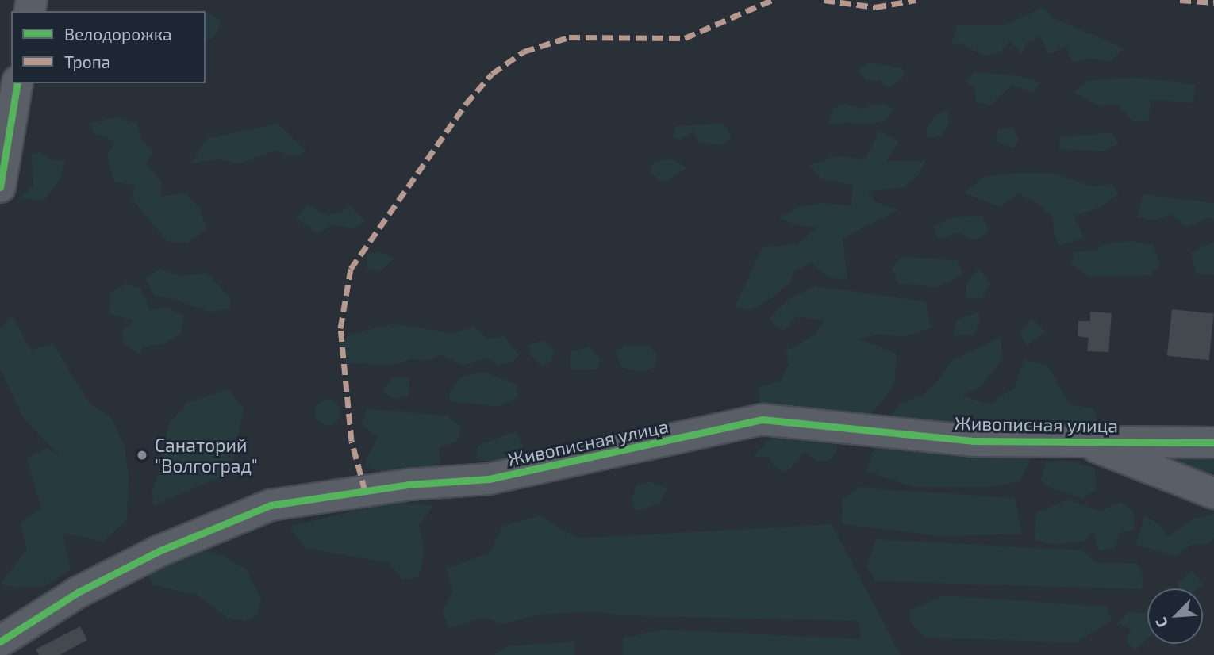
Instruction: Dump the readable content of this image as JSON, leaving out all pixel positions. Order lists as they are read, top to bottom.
{
  "streets": {
    "street": ["Живописная улица"]
  },
  "places": ["Санаторий \"Волгоград\""],
  "legend": ["Велодорожка", "Тропа"],
  "north": "bottom left"
}
